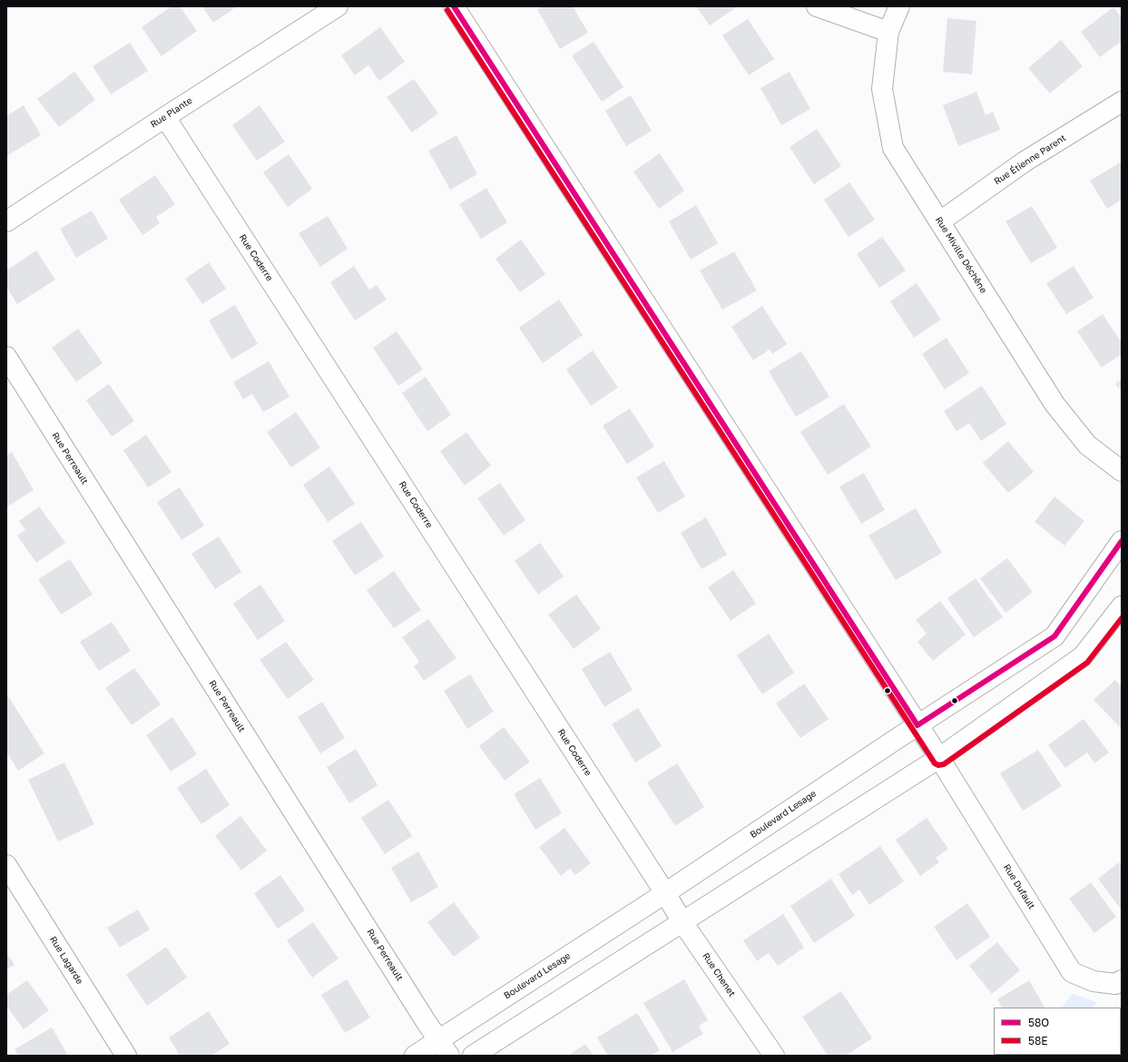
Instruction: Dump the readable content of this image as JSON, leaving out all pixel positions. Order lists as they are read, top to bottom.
{
  "streets": {
    "street": [
      "Rue Plante",
      "Rue Étienne Parent",
      "Rue Miville Déchêne",
      "Rue Coderre",
      "Rue Perreault",
      "Boulevard Lesage",
      "Rue Dufault",
      "Rue Lagarde",
      "Rue Chenet"
    ]
  },
  "crossings": [
    ["Rue Plante", "Rue Coderre"],
    ["Rue Étienne Parent", "Rue Miville Déchêne"],
    ["Rue Coderre", "Boulevard Lesage"],
    ["Rue Coderre", "Rue Chenet"],
    ["Rue Perreault", "Boulevard Lesage"],
    ["Boulevard Lesage", "Rue Dufault"],
    ["Boulevard Lesage", "Rue Chenet"]
  ],
  "lines": ["transit line 58O", "transit line 58E"],
  "legend": ["58O", "58E"]
}
